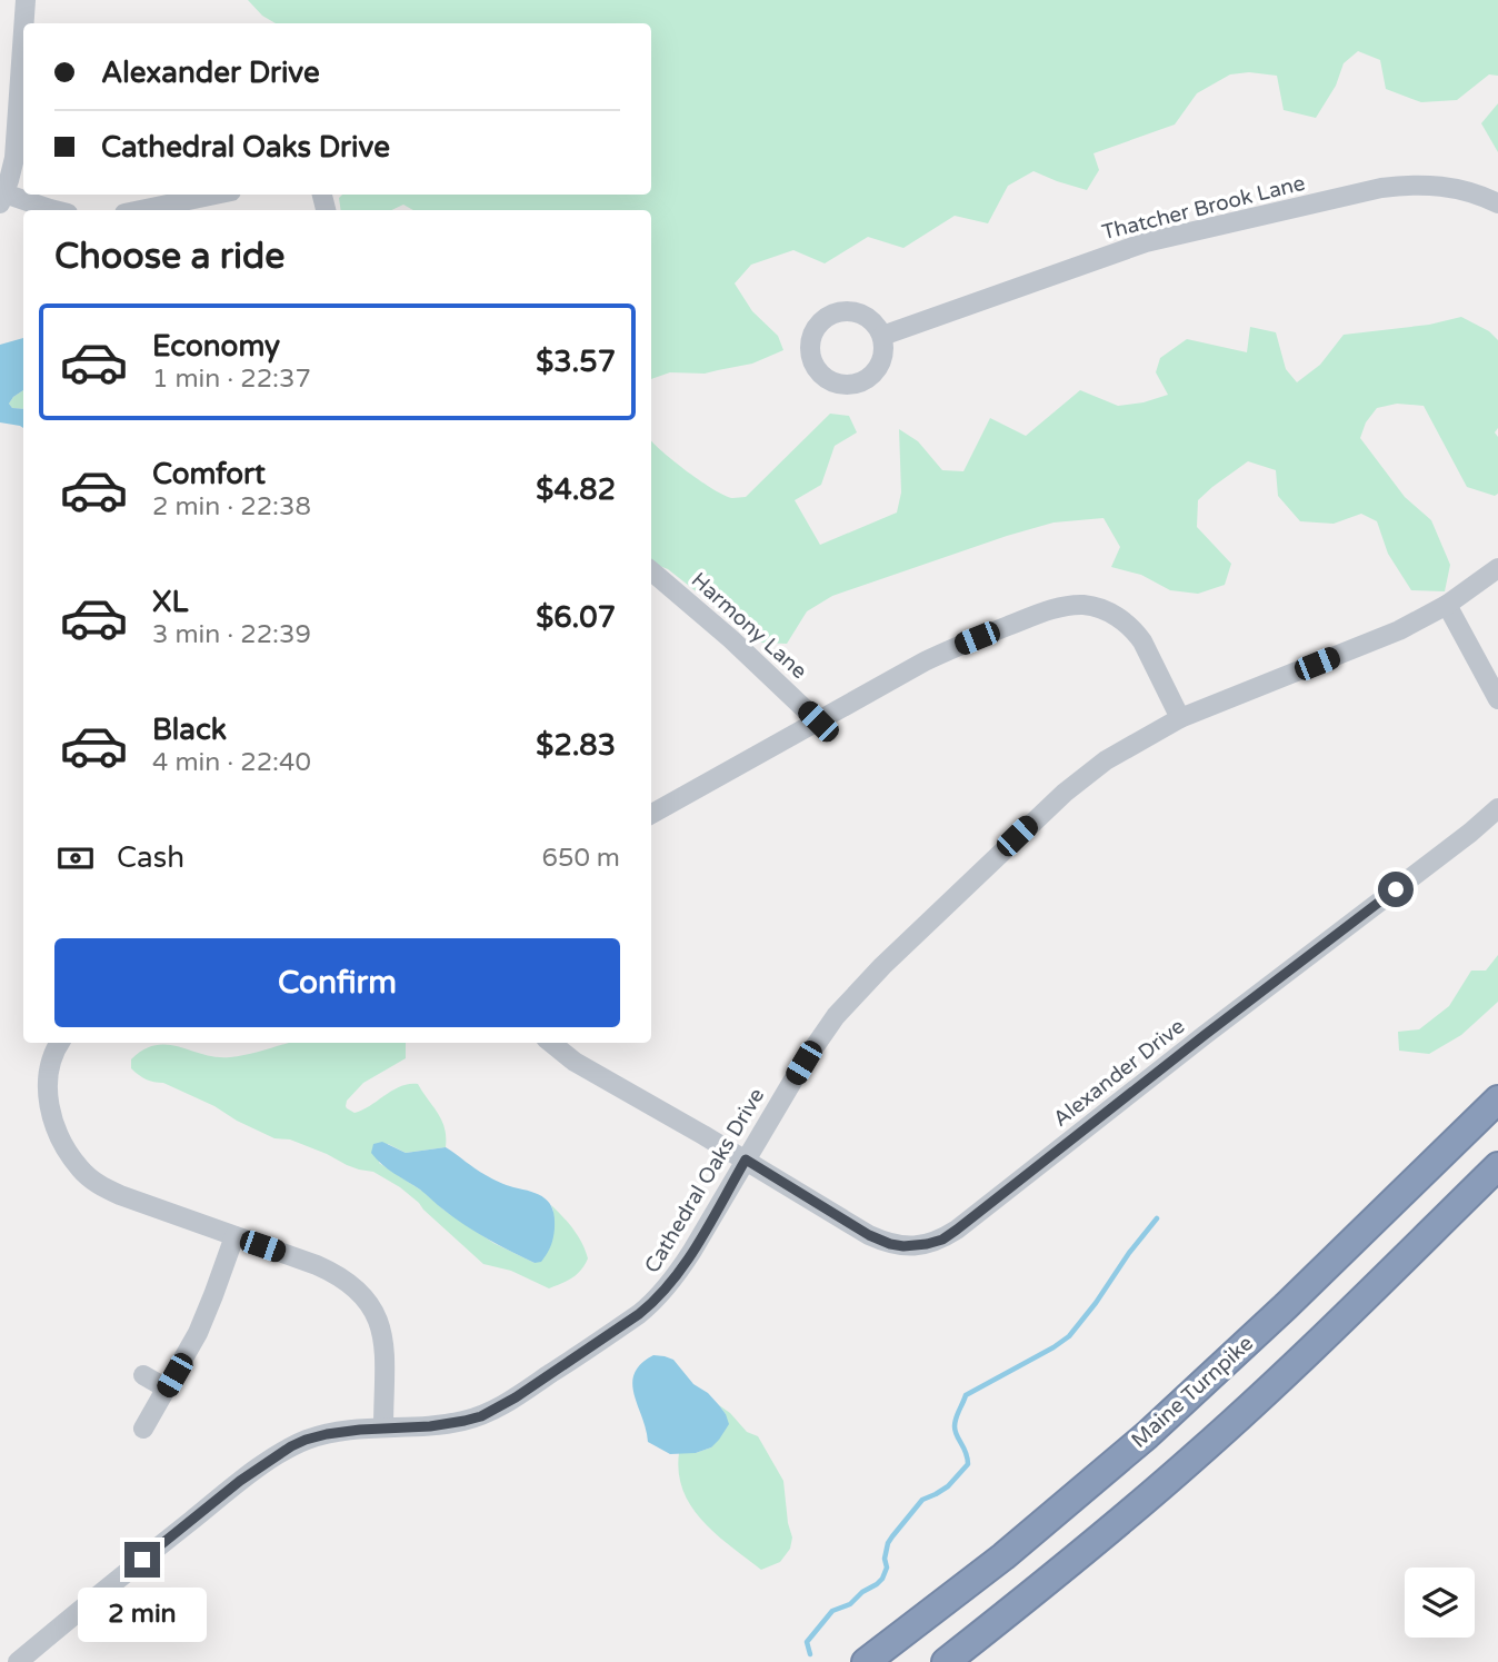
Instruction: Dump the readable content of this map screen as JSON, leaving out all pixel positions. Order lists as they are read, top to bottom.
{
  "streets": {
    "highway": ["Maine Turnpike"],
    "street": [
      "Thatcher Brook Lane",
      "Harmony Lane",
      "Alexander Drive",
      "Cathedral Oaks Drive"
    ]
  },
  "crossings": [
    ["Alexander Drive", "Cathedral Oaks Drive"]
  ],
  "page": {
    "banner": ["Alexander Drive", "Cathedral Oaks Drive"],
    "heading": "Choose a ride",
    "list": [
      {
        "name": "Economy",
        "note": "1 min · 22:37",
        "value": "$3.57"
      },
      {
        "name": "Comfort",
        "note": "2 min · 22:38",
        "value": "$4.82"
      },
      {
        "name": "XL",
        "note": "3 min · 22:39",
        "value": "$6.07"
      },
      {
        "name": "Black",
        "note": "4 min · 22:40",
        "value": "$2.83"
      }
    ],
    "pay": ["Cash", "650 m"],
    "buttons": "Confirm",
    "bubble": "2 min"
  }
}
